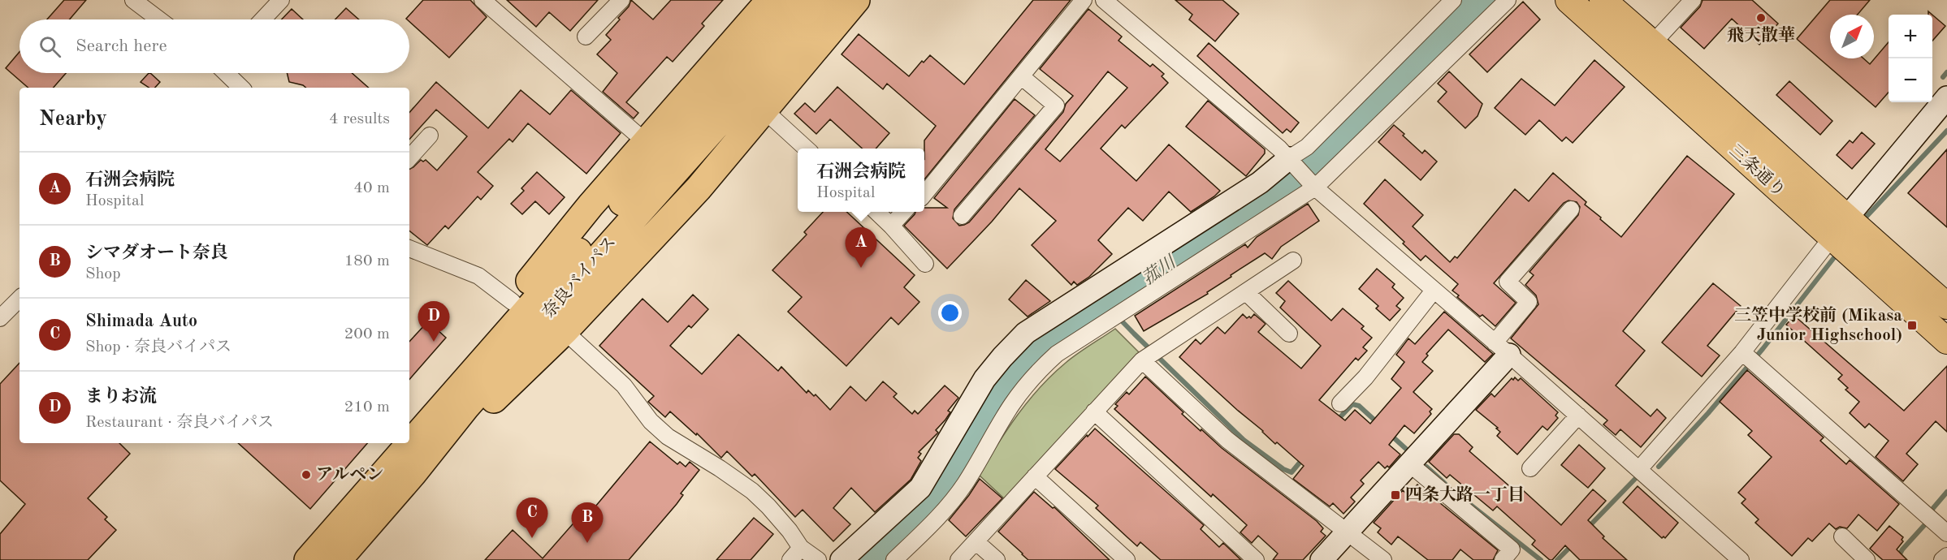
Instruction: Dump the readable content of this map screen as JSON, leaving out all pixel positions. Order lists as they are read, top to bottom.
{
  "streets": {
    "highway": ["奈良バイパス"],
    "main road": ["三条通り"]
  },
  "water": ["菰川"],
  "places": {
    "other": ["飛天散華", "アルペン"],
    "transit": ["三笠中学校前 (Mikasa Junior Highschool)", "四条大路一丁目"]
  },
  "north": "top right",
  "page": {
    "map_buttons": ["+", "−"],
    "search": "Search here",
    "heading": ["Nearby", "4 results"],
    "popup": ["石洲会病院", "Hospital"],
    "list": [
      {
        "mark": "A",
        "name": "石洲会病院",
        "note": "Hospital",
        "value": "40 m"
      },
      {
        "mark": "B",
        "name": "シマダオート奈良",
        "note": "Shop",
        "value": "180 m"
      },
      {
        "mark": "C",
        "name": "Shimada Auto",
        "note": "Shop · 奈良バイパス",
        "value": "200 m"
      },
      {
        "mark": "D",
        "name": "まりお流",
        "note": "Restaurant · 奈良バイパス",
        "value": "210 m"
      }
    ],
    "pins": [
      "A",
      "D",
      "C",
      "B"
    ]
  }
}
